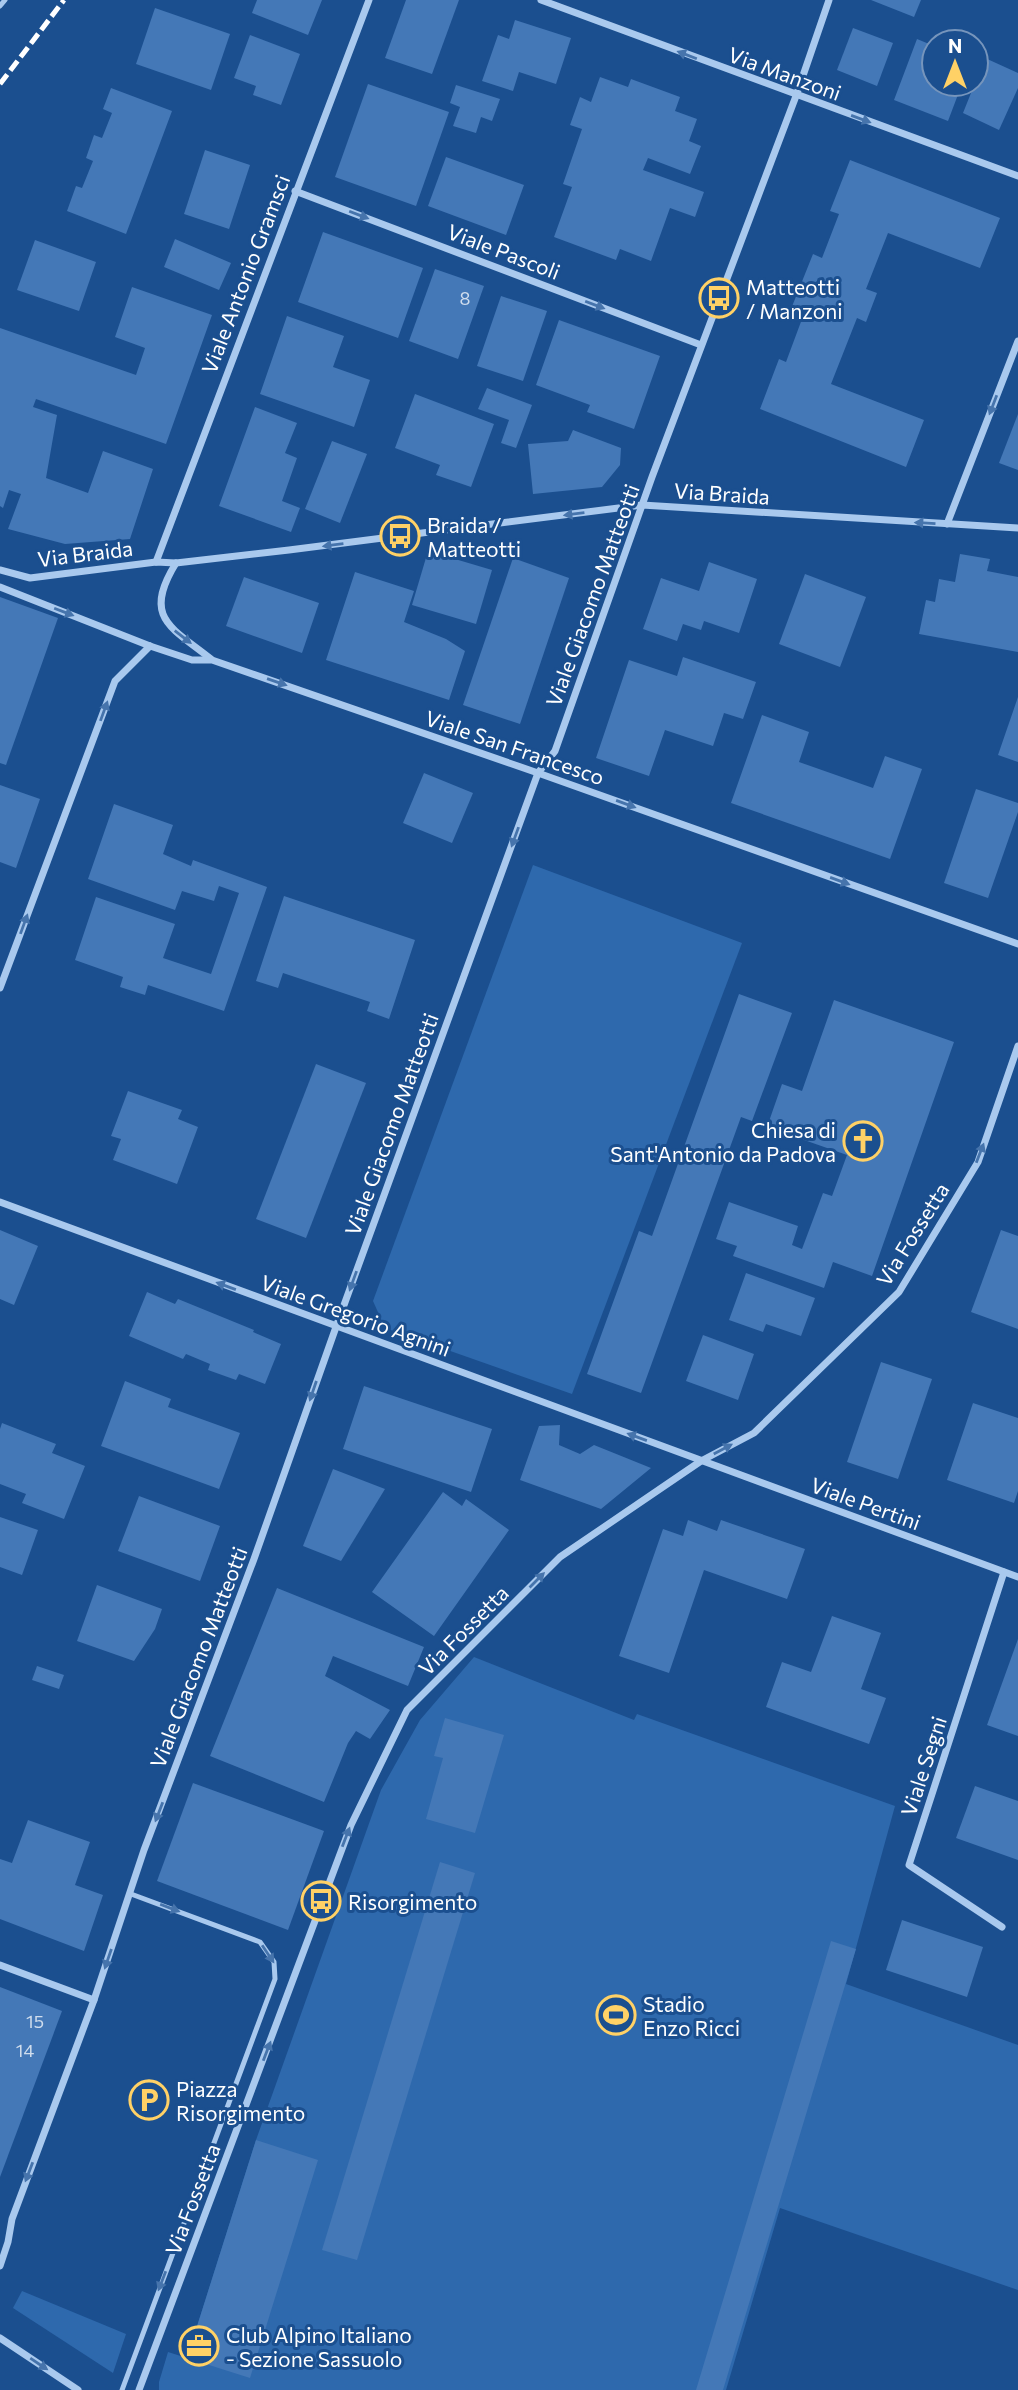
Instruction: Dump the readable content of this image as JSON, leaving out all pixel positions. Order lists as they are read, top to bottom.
{
  "streets": {
    "street": [
      "Via Manzoni",
      "Viale Pascoli",
      "Viale Antonio Gramsci",
      "Via Braida",
      "Viale Giacomo Matteotti",
      "Viale San Francesco",
      "Via Fossetta",
      "Viale Gregorio Agnini",
      "Viale Pertini",
      "Viale Segni"
    ]
  },
  "crossings": [
    ["Via Manzoni", "Viale Giacomo Matteotti"],
    ["Viale Pascoli", "Viale Antonio Gramsci"],
    ["Viale Pascoli", "Viale Giacomo Matteotti"],
    ["Viale Antonio Gramsci", "Via Braida"],
    ["Via Braida", "Viale Giacomo Matteotti"],
    ["Viale Giacomo Matteotti", "Viale San Francesco"],
    ["Viale Giacomo Matteotti", "Viale Gregorio Agnini"],
    ["Via Fossetta", "Viale Gregorio Agnini"],
    ["Via Fossetta", "Viale Pertini"],
    ["Viale Gregorio Agnini", "Viale Pertini"],
    ["Viale Pertini", "Viale Segni"]
  ],
  "one_way": [
    "Viale Pascoli",
    "Via Braida",
    "Viale Giacomo Matteotti",
    "Viale San Francesco",
    "Via Fossetta",
    "Viale Gregorio Agnini"
  ],
  "places": {
    "bus stop": ["Matteotti / Manzoni", "Braida / Matteotti", "Risorgimento"],
    "church": ["Chiesa di Sant'Antonio da Padova"],
    "sports": ["Stadio Enzo Ricci"],
    "parking": ["Piazza Risorgimento"],
    "office": ["Club Alpino Italiano - Sezione Sassuolo"]
  },
  "house_numbers": ["8", "15", "14"],
  "north": "top"
}
